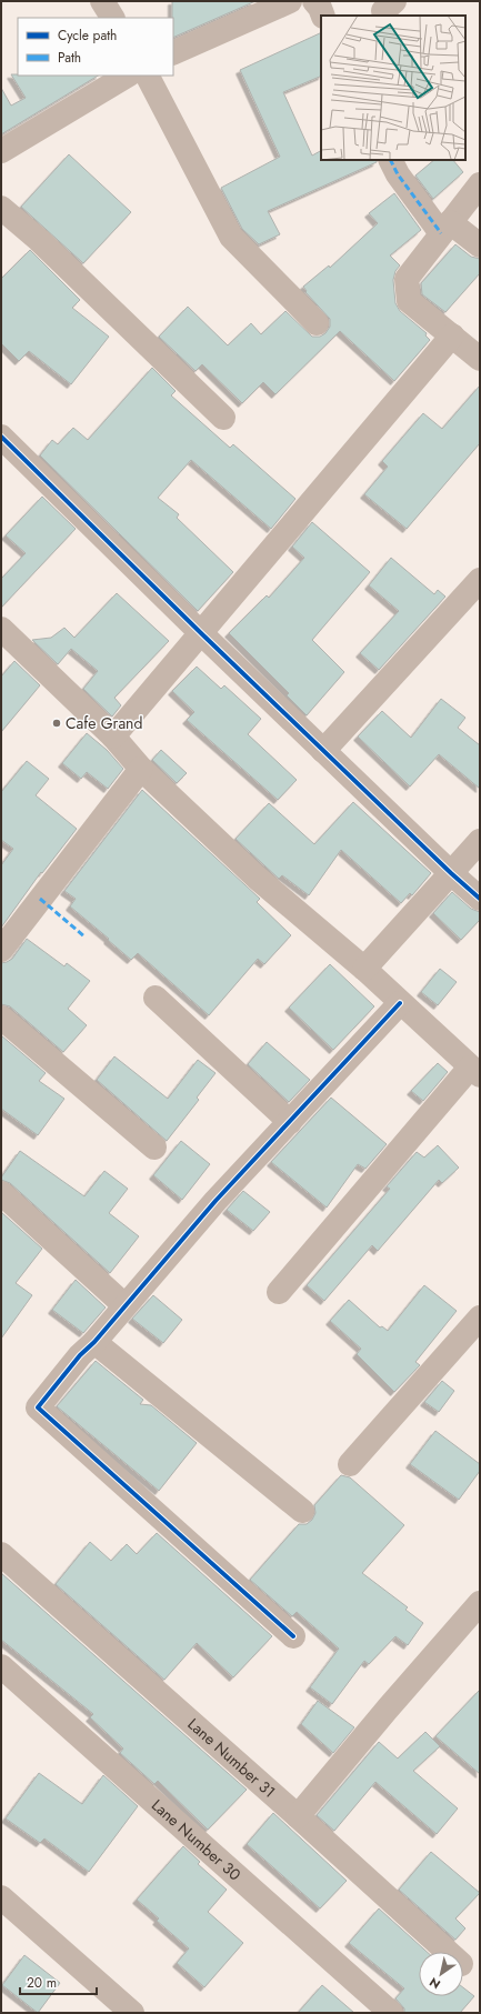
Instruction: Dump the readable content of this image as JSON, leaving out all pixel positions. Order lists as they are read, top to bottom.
{
  "streets": {
    "street": ["Lane Number 31", "Lane Number 30"]
  },
  "places": ["Cafe Grand"],
  "legend": ["Cycle path", "Path"],
  "scale_bar": "20 m",
  "north": "bottom left"
}
